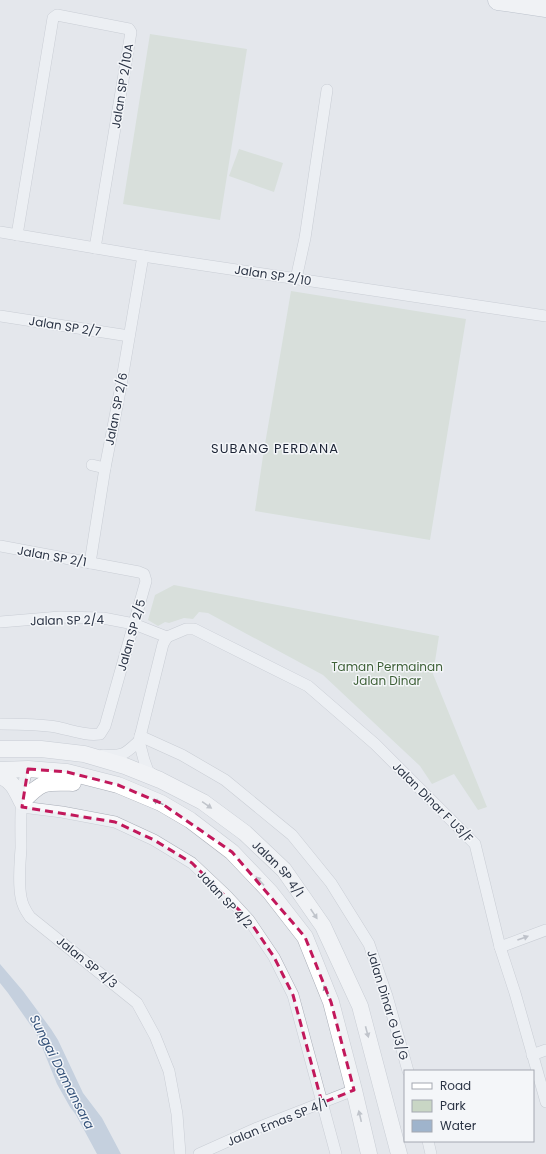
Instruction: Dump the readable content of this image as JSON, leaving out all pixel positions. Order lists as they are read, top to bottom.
{
  "streets": {
    "main road": ["Jalan SP 4/1"],
    "street": [
      "Jalan SP 2/10A",
      "Jalan SP 2/10",
      "Jalan SP 2/7",
      "Jalan SP 2/6",
      "Jalan SP 2/1",
      "Jalan SP 2/4",
      "Jalan SP 2/5",
      "Jalan Dinar F U3/F",
      "Jalan SP 4/2",
      "Jalan SP 4/3",
      "Jalan Dinar G U3/G",
      "Jalan Emas SP 4/1"
    ]
  },
  "crossings": [
    ["Jalan SP 2/10A", "Jalan SP 2/10"],
    ["Jalan SP 2/10", "Jalan SP 2/6"],
    ["Jalan SP 2/7", "Jalan SP 2/6"],
    ["Jalan SP 2/6", "Jalan SP 2/1"],
    ["Jalan SP 2/1", "Jalan SP 2/5"],
    ["Jalan SP 2/4", "Jalan SP 2/5"],
    ["Jalan SP 2/4", "Jalan Dinar F U3/F"],
    ["Jalan SP 4/1", "Jalan SP 4/3"],
    ["Jalan SP 4/1", "Jalan Emas SP 4/1"],
    ["Jalan SP 4/2", "Jalan SP 4/3"],
    ["Jalan SP 4/2", "Jalan Emas SP 4/1"]
  ],
  "districts": ["SUBANG PERDANA"],
  "water": ["Sungai Damansara"],
  "parks": ["Taman Permainan Jalan Dinar"],
  "legend": ["Road", "Park", "Water"]
}
